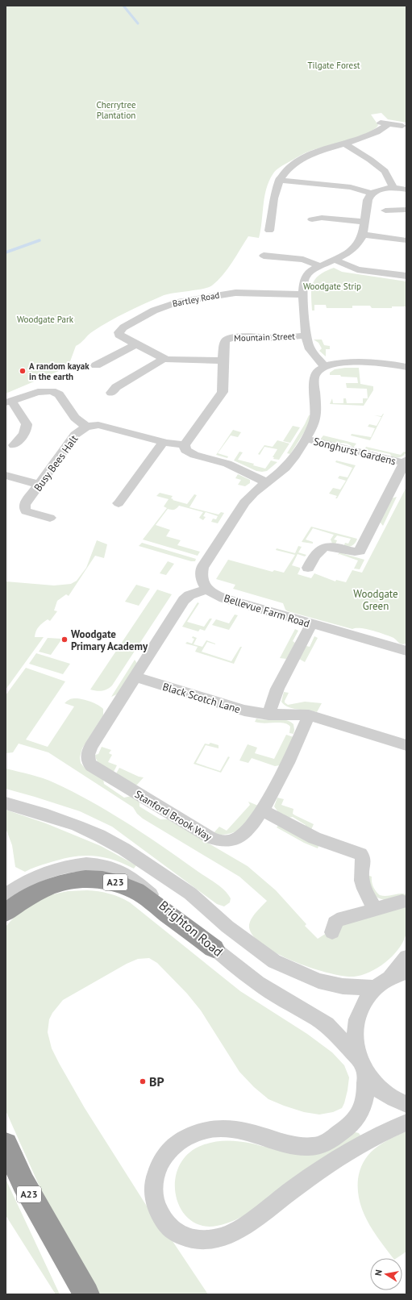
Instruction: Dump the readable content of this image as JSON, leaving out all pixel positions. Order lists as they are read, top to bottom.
{
  "streets": {
    "highway": ["A23"],
    "street": [
      "Bartley Road",
      "Mountain Street",
      "Songhurst Gardens",
      "Busy Bees Halt",
      "Bellevue Farm Road",
      "Black Scotch Lane",
      "Stanford Brook Way",
      "Brighton Road"
    ]
  },
  "crossings": [
    ["Bellevue Farm Road", "Stanford Brook Way"],
    ["Black Scotch Lane", "Stanford Brook Way"],
    ["A23", "Brighton Road"]
  ],
  "parks": [
    "Tilgate Forest",
    "Cherrytree Plantation",
    "Woodgate Strip",
    "Woodgate Park",
    "Woodgate Green"
  ],
  "places": ["A random kayak in the earth", "Woodgate Primary Academy", "BP"],
  "north": "left"
}
